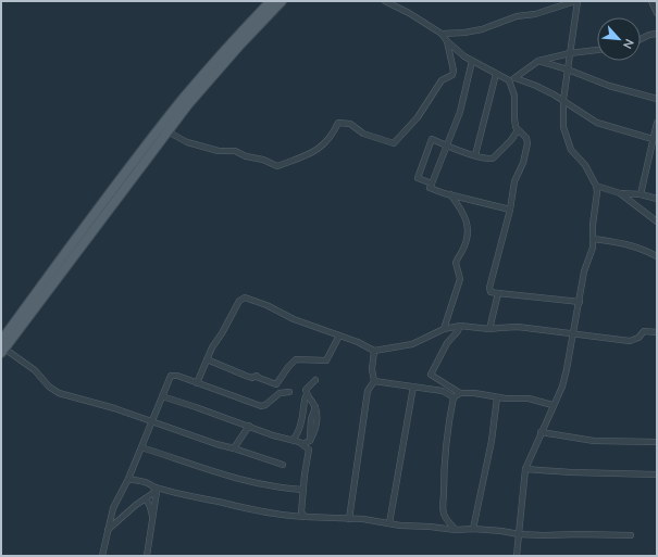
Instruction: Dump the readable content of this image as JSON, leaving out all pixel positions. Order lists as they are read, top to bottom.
{
  "north": "bottom right"
}
